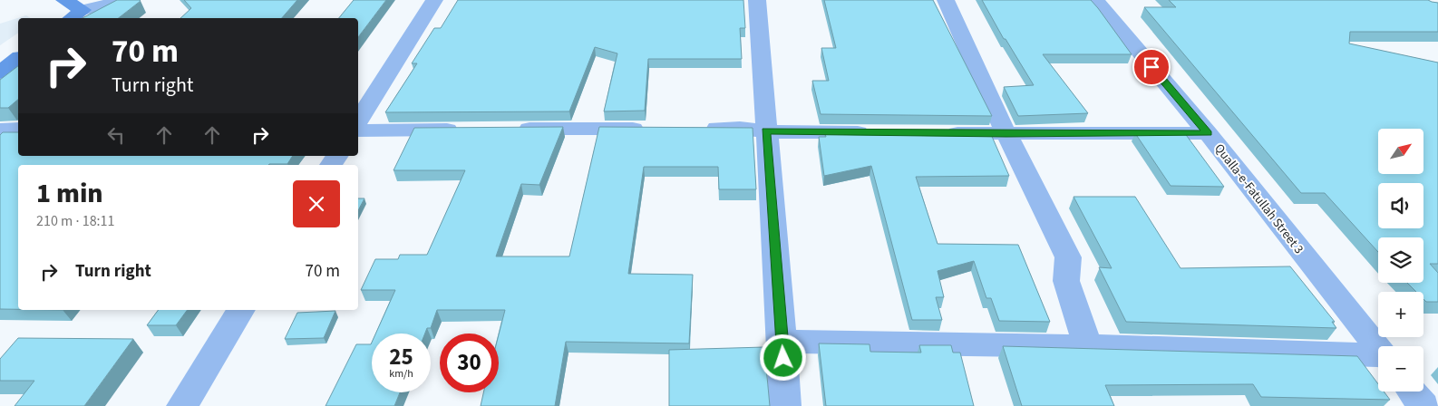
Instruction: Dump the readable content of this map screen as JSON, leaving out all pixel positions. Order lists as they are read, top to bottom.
{
  "streets": {
    "street": ["Qualla-e-Fatullah Street 3"]
  },
  "north": "top right",
  "page": {
    "turn": ["70 m", "Turn right"],
    "map_buttons": ["+", "−"],
    "heading": ["1 min", "210 m · 18:11"],
    "list": [
      {
        "name": "Turn right",
        "value": "70 m"
      }
    ],
    "speed": "25 km/h",
    "limit": "30"
  }
}
